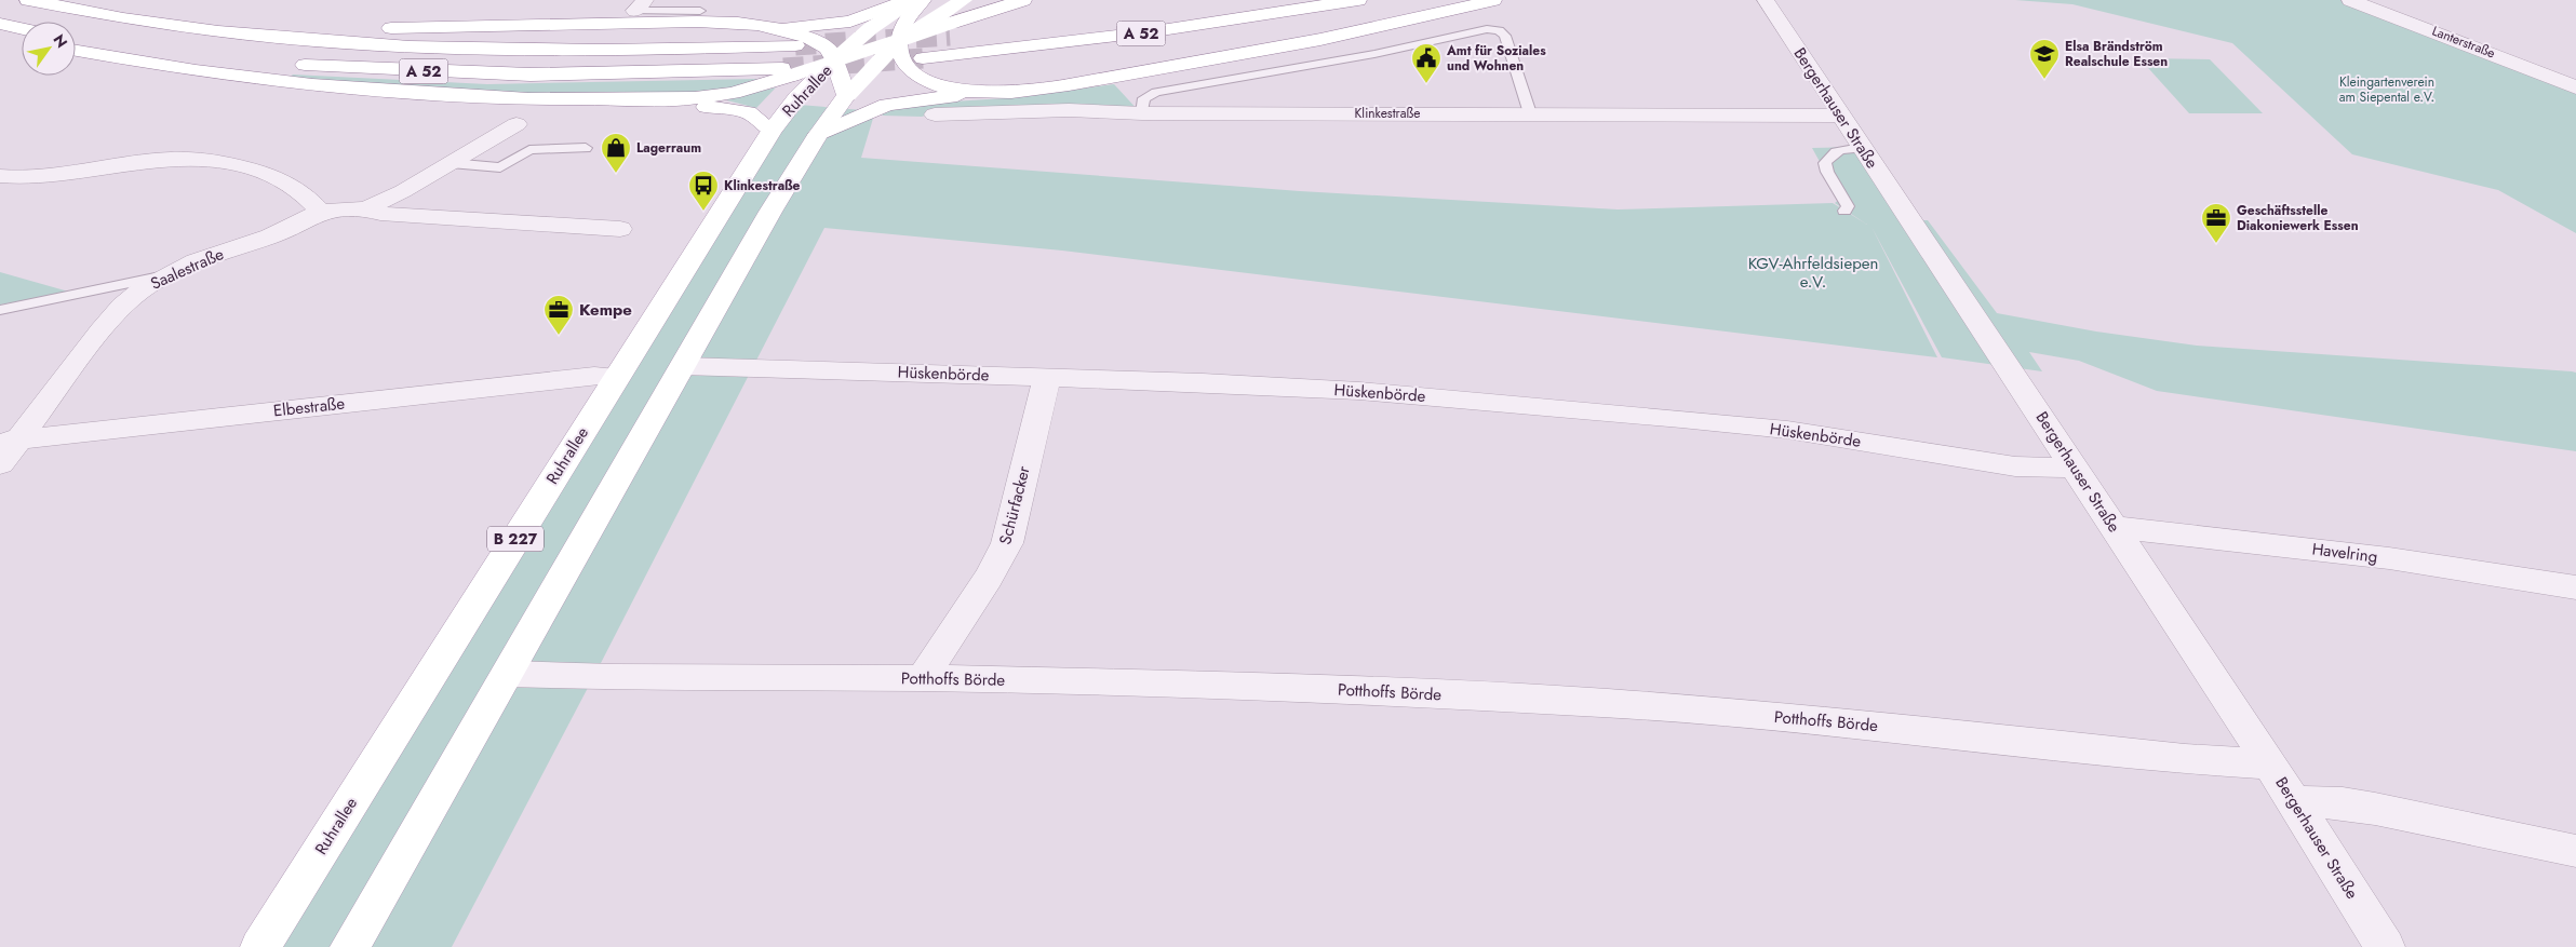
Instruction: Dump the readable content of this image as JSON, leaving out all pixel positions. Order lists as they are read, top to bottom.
{
  "streets": {
    "main road": ["A 52", "Ruhrallee", "B 227"],
    "street": [
      "Lanterstraße",
      "Bergerhauser Straße",
      "Klinkestraße",
      "Saalestraße",
      "Hüskenbörde",
      "Elbestraße",
      "Schürfacker",
      "Havelring",
      "Potthoffs Börde"
    ]
  },
  "crossings": [
    ["Ruhrallee", "Hüskenbörde"],
    ["Ruhrallee", "Elbestraße"],
    ["Ruhrallee", "Potthoffs Börde"],
    ["Bergerhauser Straße", "Klinkestraße"],
    ["Bergerhauser Straße", "Hüskenbörde"],
    ["Bergerhauser Straße", "Havelring"],
    ["Bergerhauser Straße", "Potthoffs Börde"],
    ["Saalestraße", "Elbestraße"],
    ["Hüskenbörde", "Schürfacker"],
    ["Schürfacker", "Potthoffs Börde"]
  ],
  "parks": ["Kleingartenverein am Siepental e.V.", "KGV-Ahrfeldsiepen e.V."],
  "places": {
    "school or university": ["Elsa Brändström Realschule Essen"],
    "public building": ["Amt für Soziales und Wohnen"],
    "shop": ["Lagerraum"],
    "bus stop": ["Klinkestraße"],
    "office": ["Geschäftsstelle Diakoniewerk Essen", "Kempe"]
  },
  "north": "top right"
}
